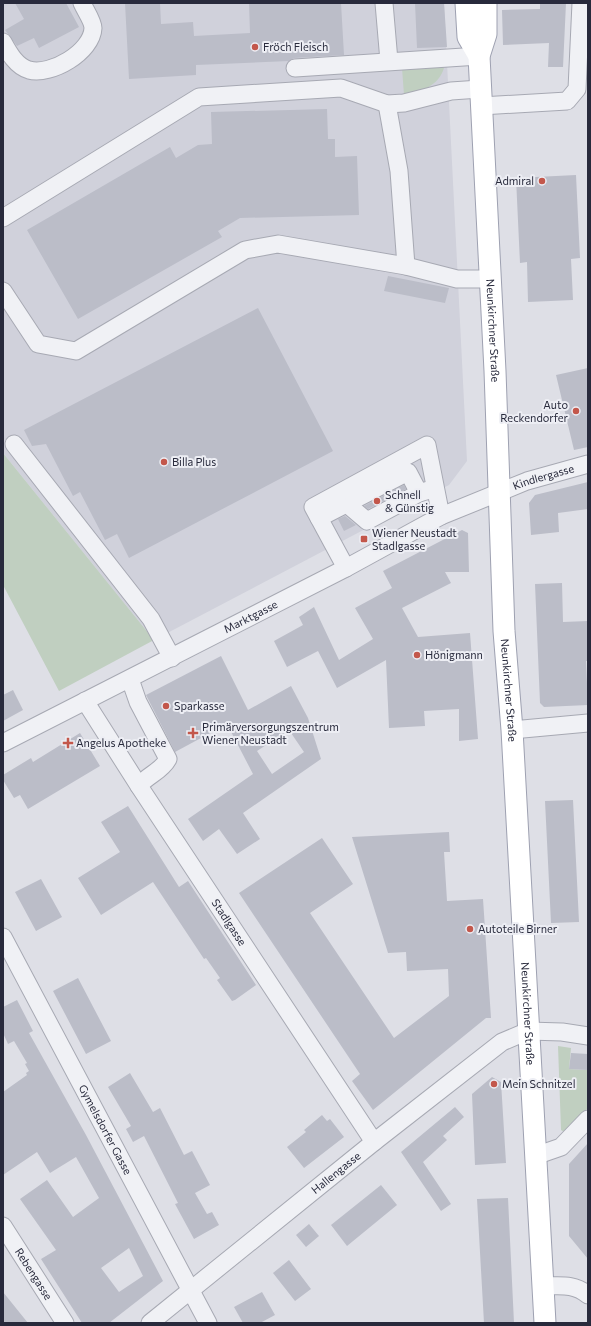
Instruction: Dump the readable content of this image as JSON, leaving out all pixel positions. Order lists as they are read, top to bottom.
{
  "streets": {
    "main road": ["Neunkirchner Straße"],
    "street": [
      "Kindlergasse",
      "Marktgasse",
      "Stadlgasse",
      "Gymelsdorfer Gasse",
      "Hallengasse",
      "Rebengasse"
    ]
  },
  "crossings": [
    ["Neunkirchner Straße", "Kindlergasse"],
    ["Neunkirchner Straße", "Marktgasse"],
    ["Neunkirchner Straße", "Hallengasse"],
    ["Kindlergasse", "Marktgasse"],
    ["Marktgasse", "Stadlgasse"],
    ["Stadlgasse", "Hallengasse"],
    ["Gymelsdorfer Gasse", "Hallengasse"]
  ],
  "places": {
    "other": [
      "Fröch Fleisch",
      "Admiral",
      "Auto Reckendorfer",
      "Billa Plus",
      "Schnell & Günstig",
      "Hönigmann",
      "Sparkasse",
      "Autoteile Birner",
      "Mein Schnitzel"
    ],
    "transit": ["Wiener Neustadt Stadlgasse"],
    "health": ["Primärversorgungszentrum Wiener Neustadt", "Angelus Apotheke"]
  }
}
